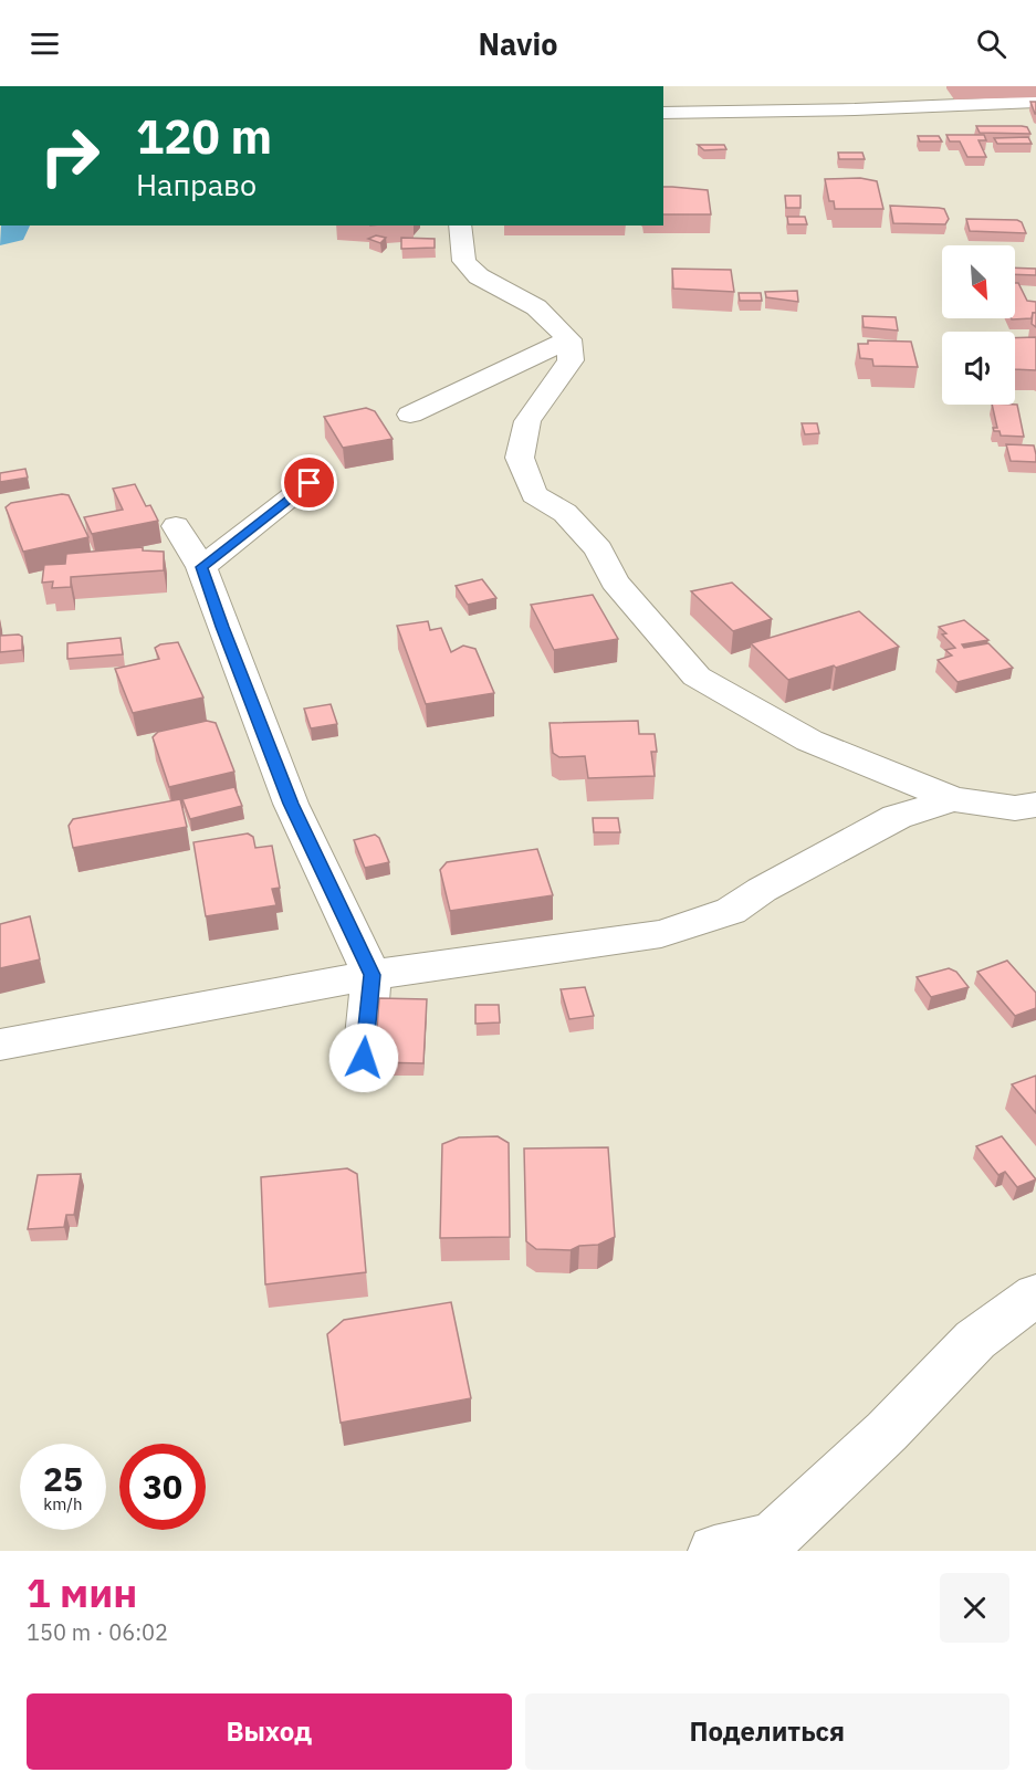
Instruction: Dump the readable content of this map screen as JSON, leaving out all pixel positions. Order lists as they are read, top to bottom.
{
  "north": "bottom right",
  "page": {
    "header": "Navio",
    "turn": ["120 m", "Направо"],
    "speed": "25 km/h",
    "limit": "30",
    "heading": ["1 мин", "150 m · 06:02"],
    "buttons": ["Выход", "Поделиться"]
  }
}
